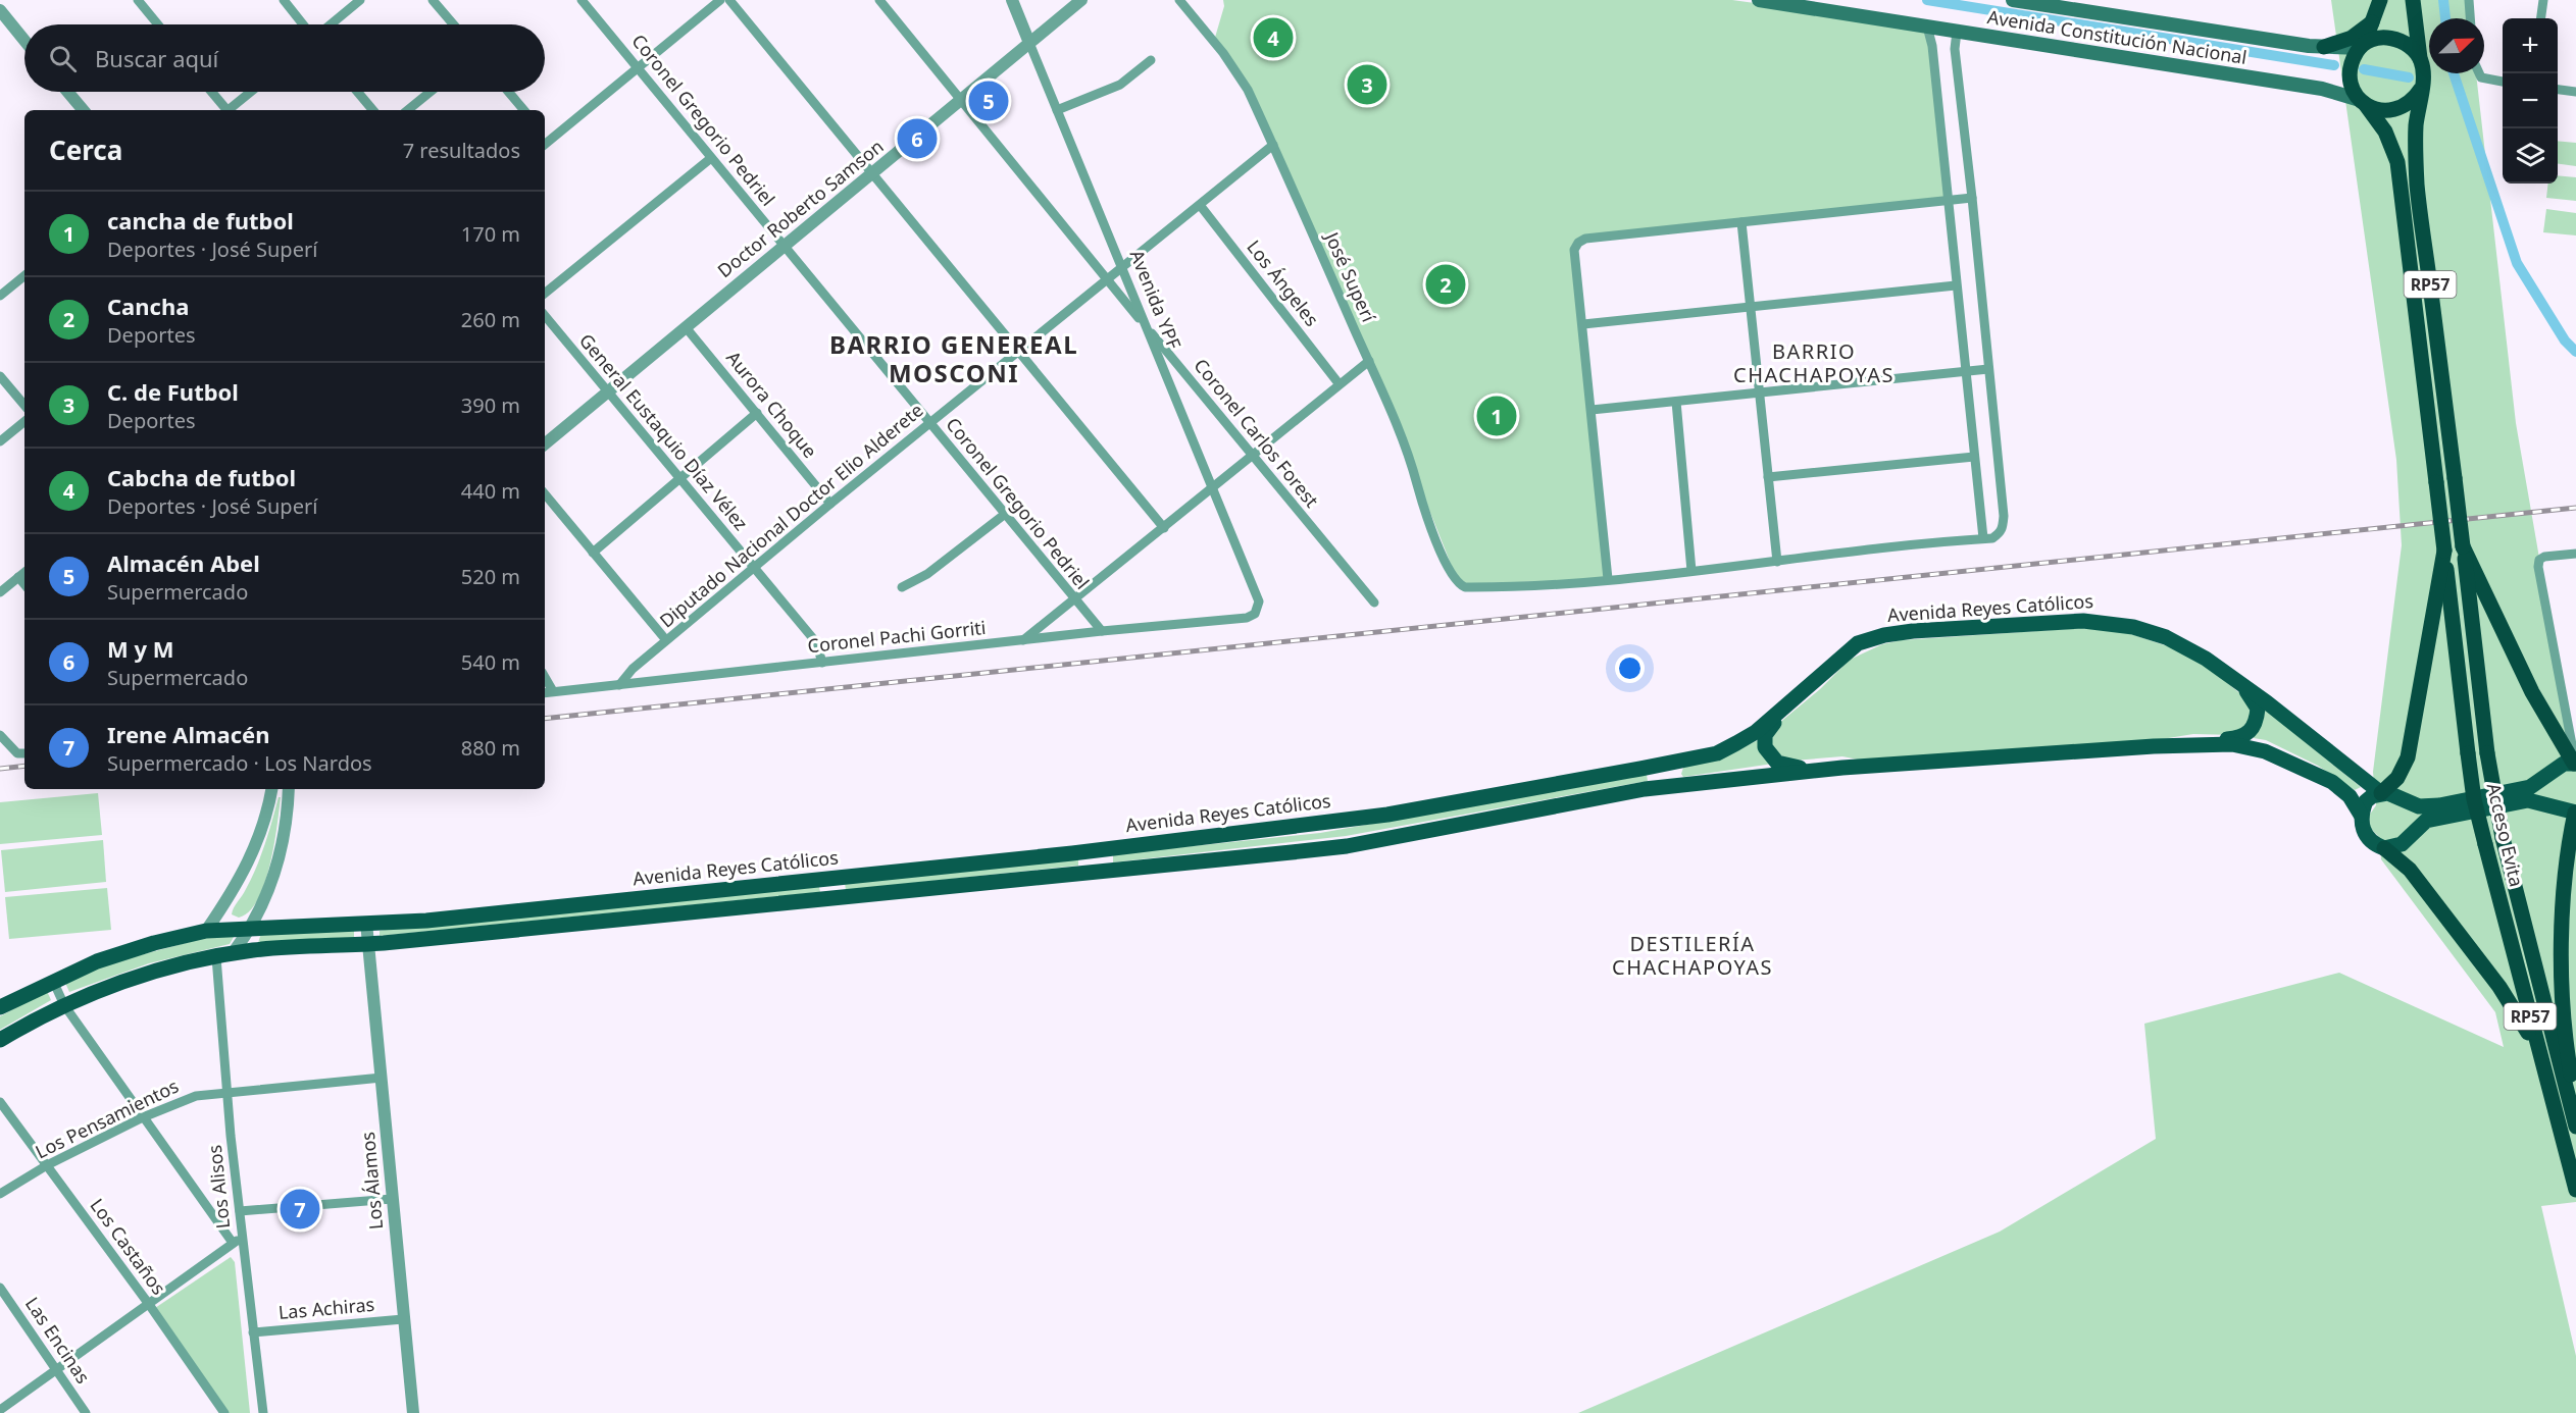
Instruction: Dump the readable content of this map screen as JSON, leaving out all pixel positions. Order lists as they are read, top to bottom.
{
  "streets": {
    "highway": ["RP57", "Acceso Evita"],
    "main road": ["Avenida Constitución Nacional", "Avenida Reyes Católicos"],
    "street": [
      "Coronel Gregorio Pedriel",
      "Doctor Roberto Samson",
      "José Superí",
      "Los Ángeles",
      "Avenida YPF",
      "Aurora Choque",
      "General Eustaquio Díaz Vélez",
      "Coronel Carlos Forest",
      "Diputado Nacional Doctor Elio Alderete",
      "Coronel Pachi Gorriti",
      "Los Pensamientos",
      "Los Álamos",
      "Los Alisos",
      "Los Castaños",
      "Las Achiras",
      "Las Encinas"
    ]
  },
  "crossings": [
    ["Avenida Constitución Nacional", "RP57"],
    ["Avenida Constitución Nacional", "Acceso Evita"],
    ["Coronel Gregorio Pedriel", "Doctor Roberto Samson"],
    ["Coronel Gregorio Pedriel", "Diputado Nacional Doctor Elio Alderete"],
    ["Coronel Gregorio Pedriel", "Coronel Pachi Gorriti"],
    ["Doctor Roberto Samson", "Avenida YPF"],
    ["Doctor Roberto Samson", "Aurora Choque"],
    ["Doctor Roberto Samson", "General Eustaquio Díaz Vélez"],
    ["Doctor Roberto Samson", "Coronel Carlos Forest"],
    ["José Superí", "Diputado Nacional Doctor Elio Alderete"],
    ["Los Ángeles", "Diputado Nacional Doctor Elio Alderete"],
    ["RP57", "Acceso Evita"],
    ["Avenida YPF", "Coronel Carlos Forest"],
    ["Avenida YPF", "Diputado Nacional Doctor Elio Alderete"],
    ["Avenida YPF", "Coronel Pachi Gorriti"],
    ["Aurora Choque", "Diputado Nacional Doctor Elio Alderete"],
    ["General Eustaquio Díaz Vélez", "Diputado Nacional Doctor Elio Alderete"],
    ["General Eustaquio Díaz Vélez", "Coronel Pachi Gorriti"],
    ["Coronel Carlos Forest", "Diputado Nacional Doctor Elio Alderete"],
    ["Diputado Nacional Doctor Elio Alderete", "Coronel Pachi Gorriti"],
    ["Avenida Reyes Católicos", "Los Álamos"],
    ["Los Pensamientos", "Los Álamos"],
    ["Los Pensamientos", "Los Alisos"],
    ["Los Pensamientos", "Los Castaños"],
    ["Los Álamos", "Las Achiras"],
    ["Los Alisos", "Las Achiras"]
  ],
  "districts": ["BARRIO GENEREAL MOSCONI", "BARRIO CHACHAPOYAS", "DESTILERÍA CHACHAPOYAS"],
  "north": "top right",
  "page": {
    "pins": [
      "4",
      "3",
      "5",
      "6",
      "2",
      "1",
      "7"
    ],
    "map_buttons": ["+", "−"],
    "search": "Buscar aquí",
    "heading": ["Cerca", "7 resultados"],
    "list": [
      {
        "mark": "1",
        "name": "cancha de futbol",
        "note": "Deportes · José Superí",
        "value": "170 m"
      },
      {
        "mark": "2",
        "name": "Cancha",
        "note": "Deportes",
        "value": "260 m"
      },
      {
        "mark": "3",
        "name": "C. de Futbol",
        "note": "Deportes",
        "value": "390 m"
      },
      {
        "mark": "4",
        "name": "Cabcha de futbol",
        "note": "Deportes · José Superí",
        "value": "440 m"
      },
      {
        "mark": "5",
        "name": "Almacén Abel",
        "note": "Supermercado",
        "value": "520 m"
      },
      {
        "mark": "6",
        "name": "M y M",
        "note": "Supermercado",
        "value": "540 m"
      },
      {
        "mark": "7",
        "name": "Irene Almacén",
        "note": "Supermercado · Los Nardos",
        "value": "880 m"
      }
    ]
  }
}
